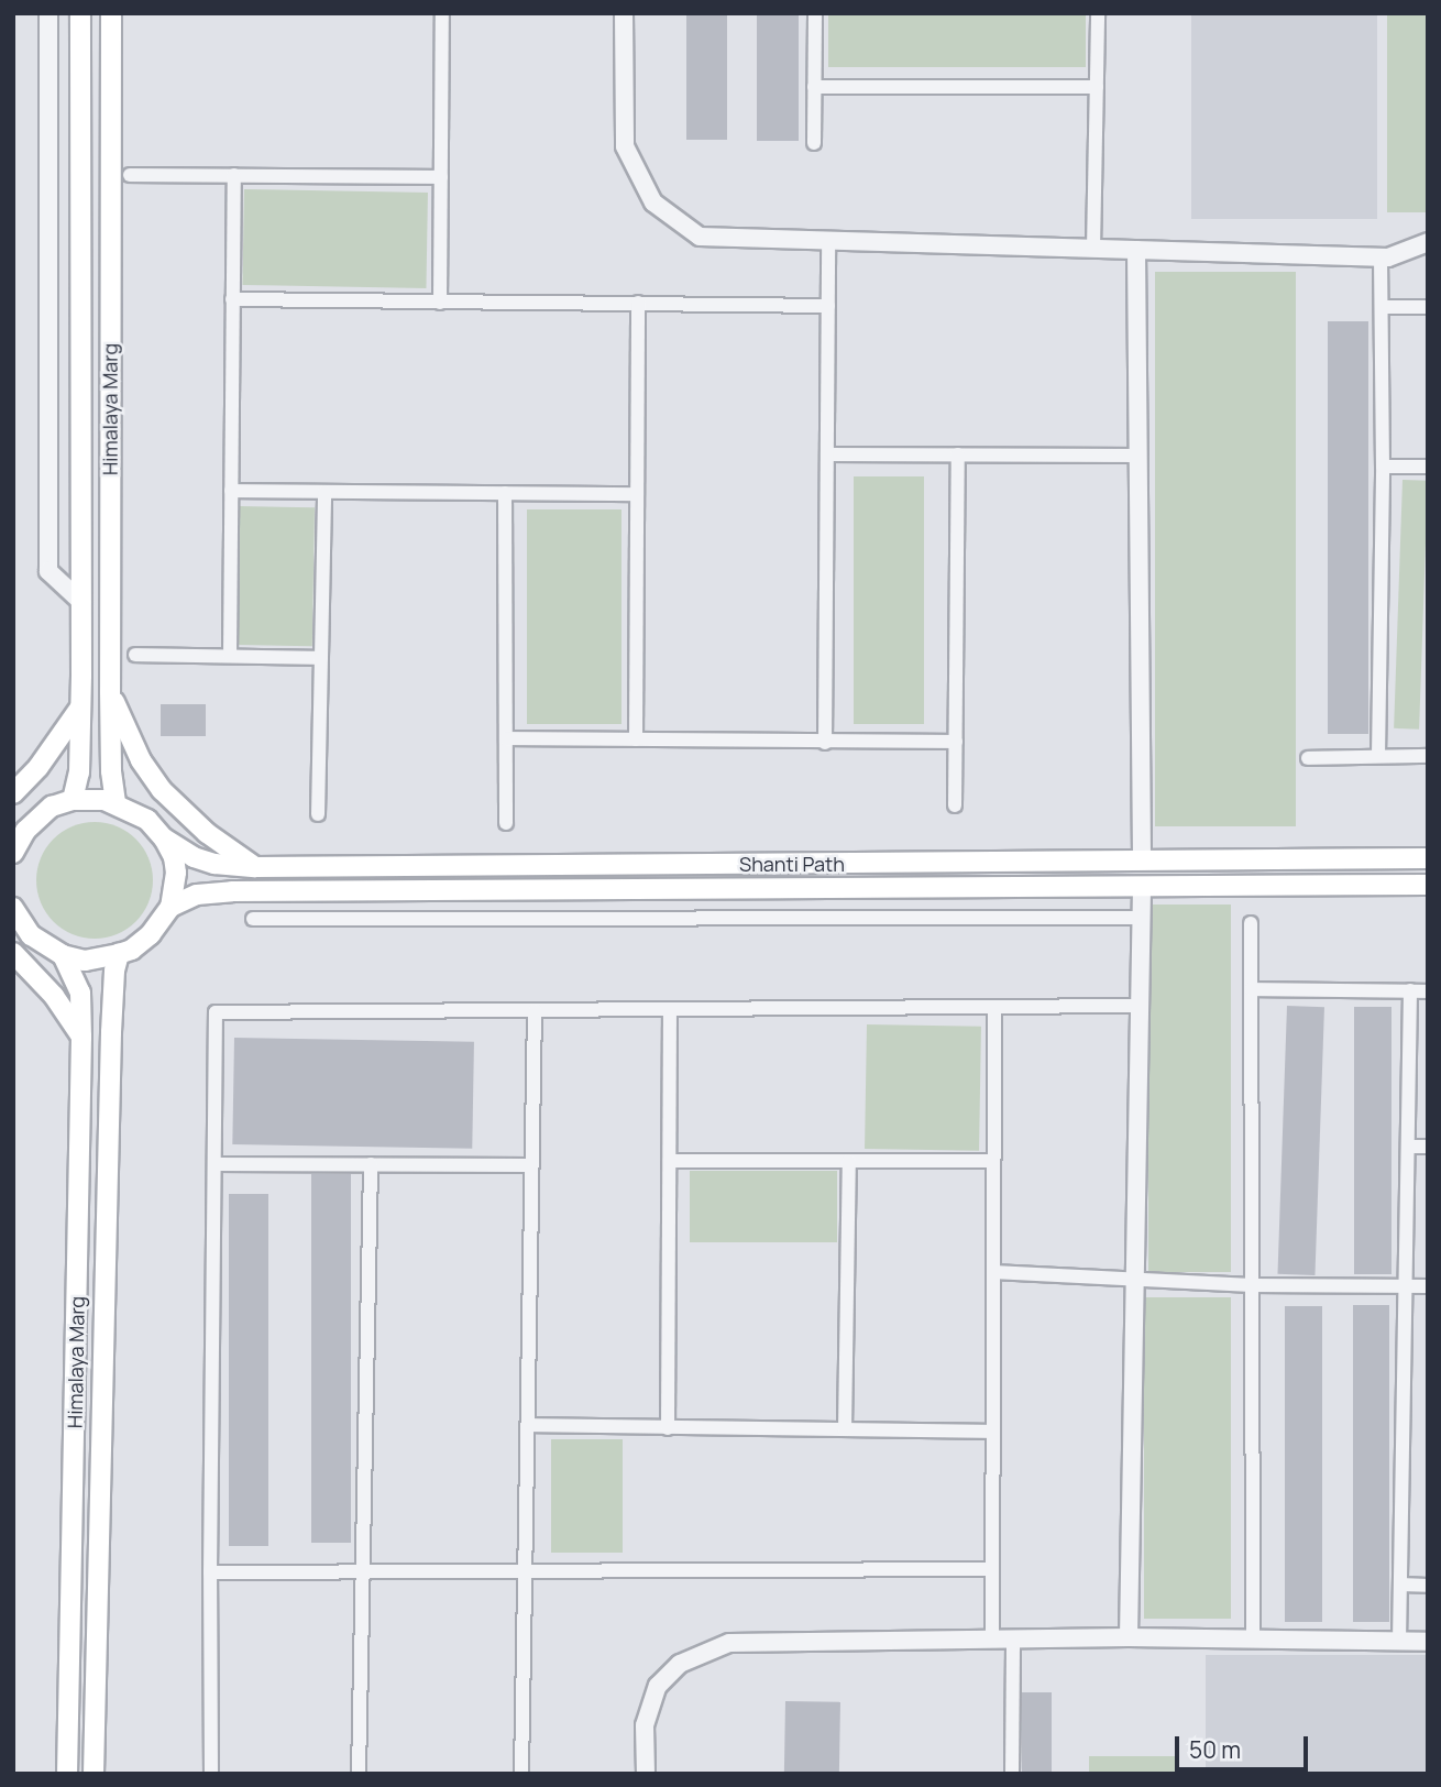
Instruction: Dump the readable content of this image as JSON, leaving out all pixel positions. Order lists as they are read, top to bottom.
{
  "streets": {
    "main road": ["Himalaya Marg", "Shanti Path"]
  },
  "crossings": [
    ["Himalaya Marg", "Shanti Path"]
  ],
  "scale_bar": "50 m"
}
